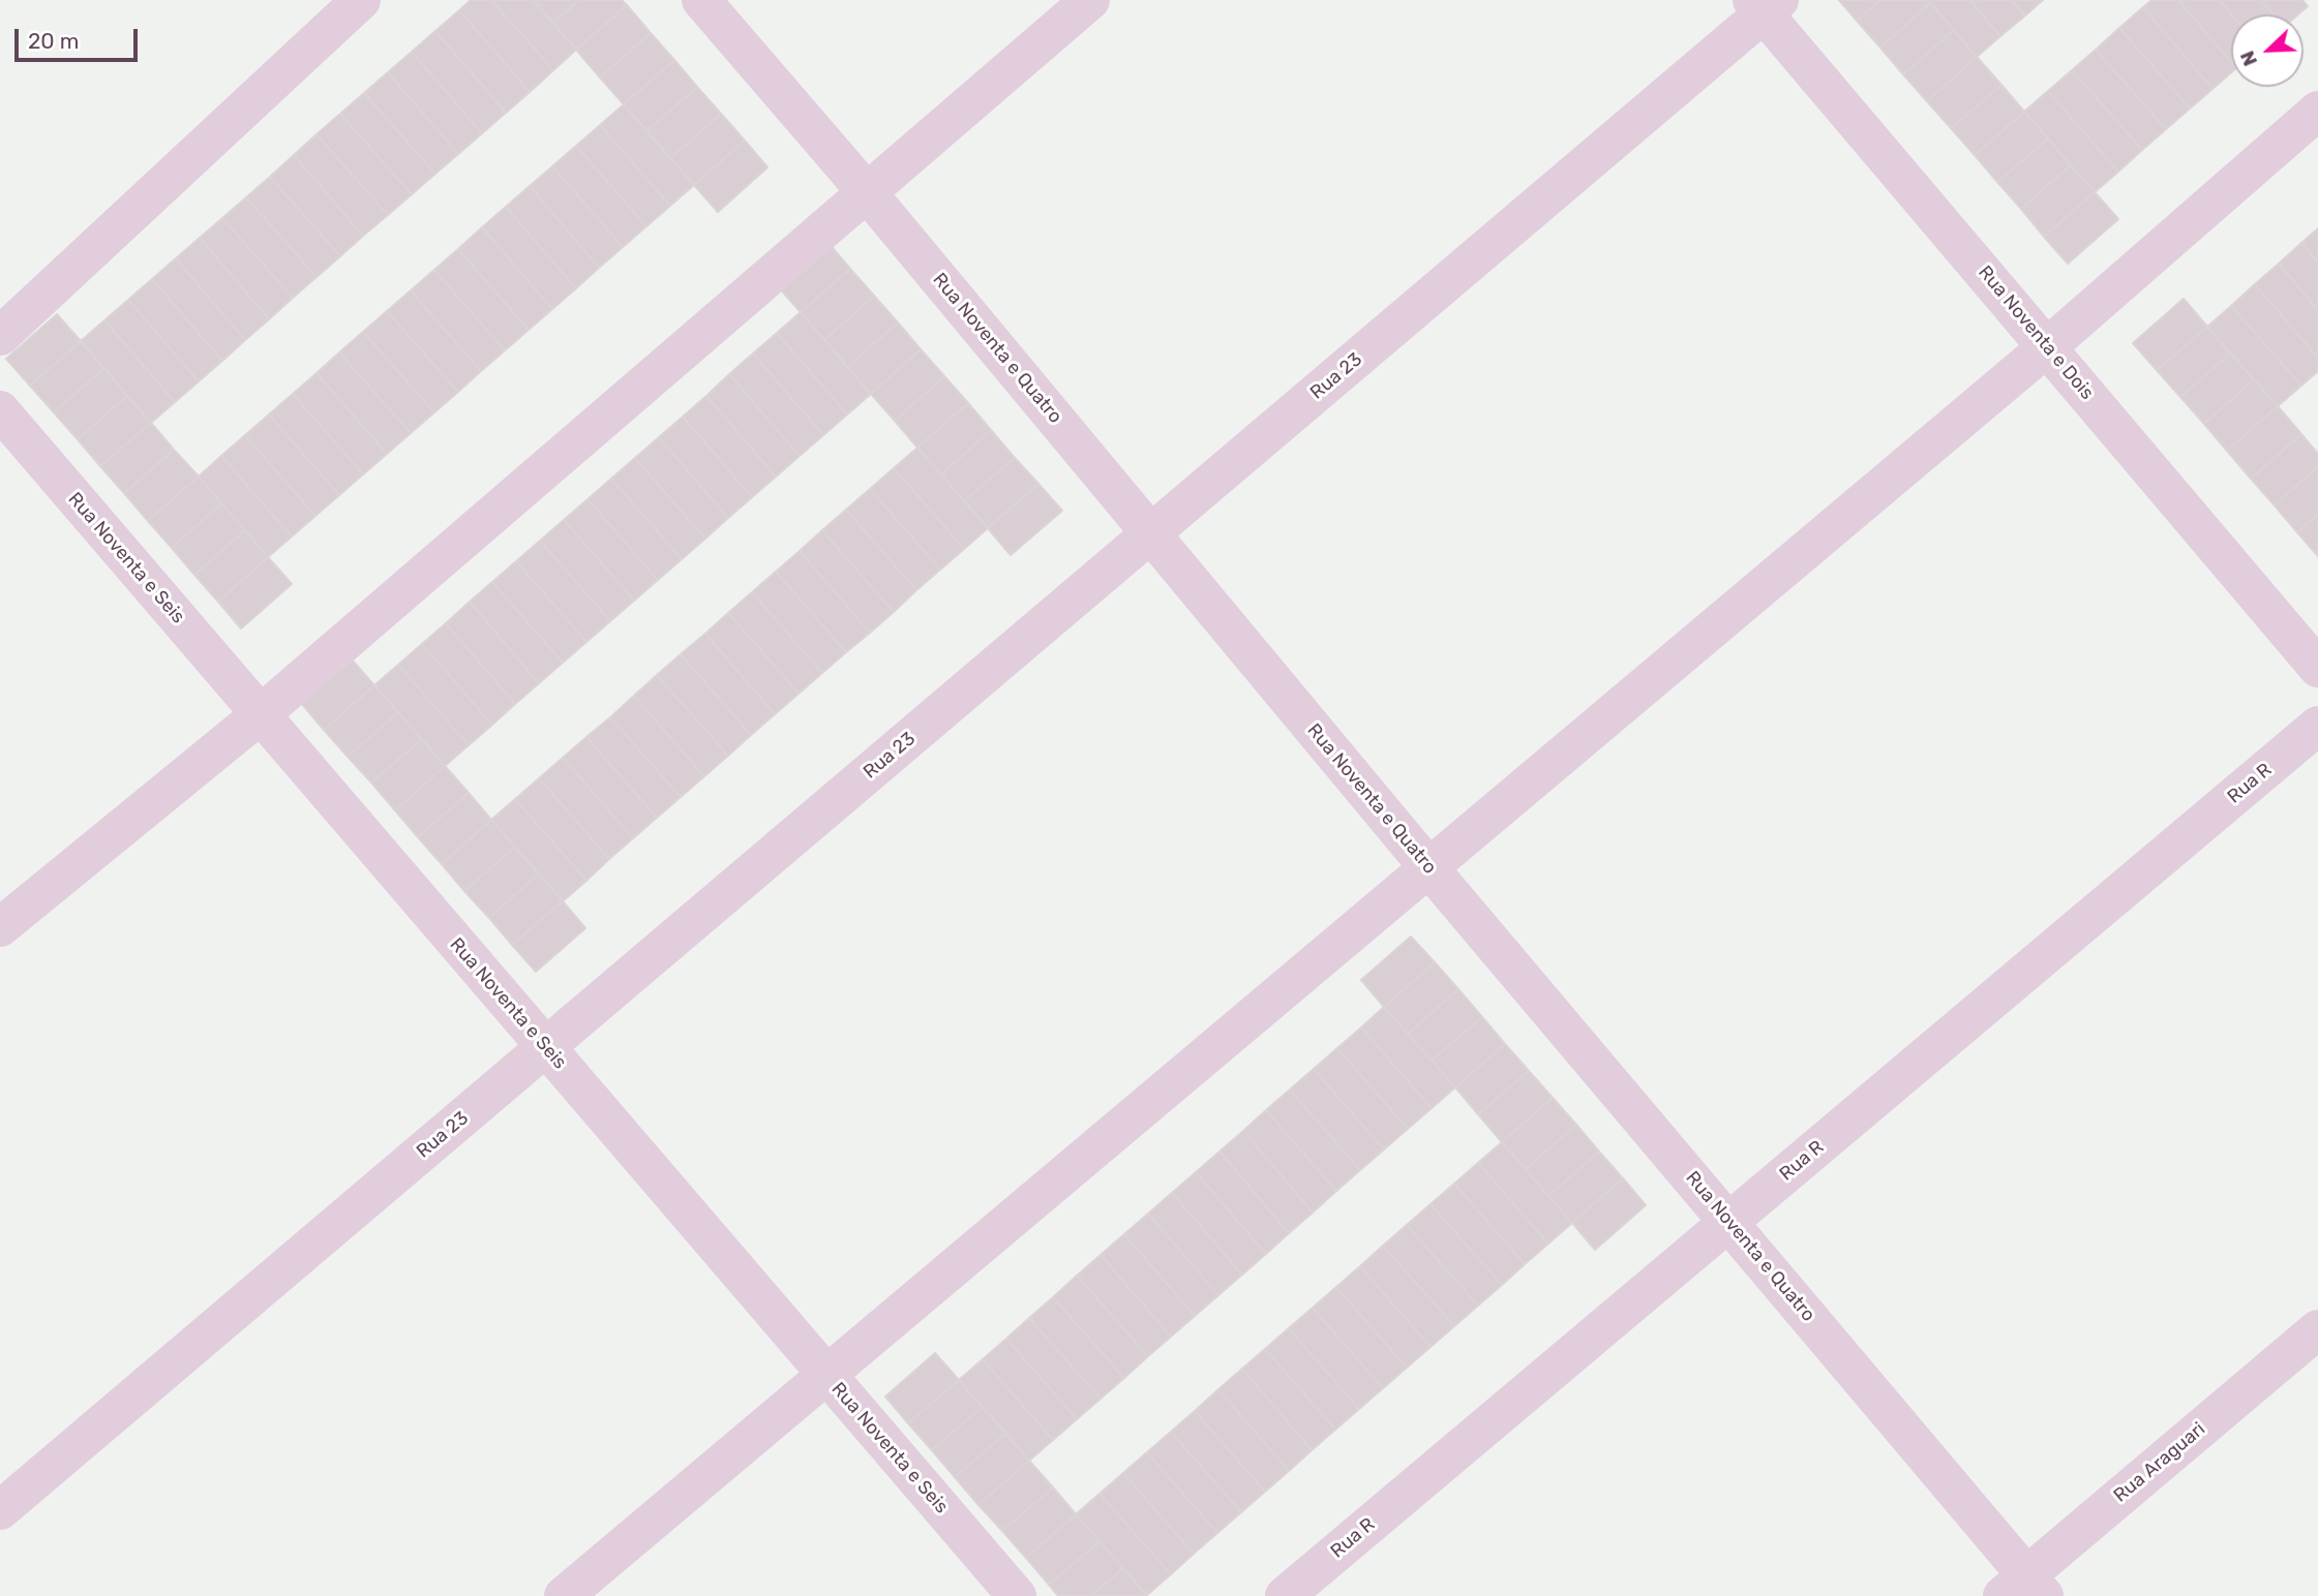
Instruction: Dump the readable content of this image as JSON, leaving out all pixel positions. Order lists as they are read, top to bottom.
{
  "streets": {
    "street": [
      "Rua Noventa e Dois",
      "Rua Noventa e Quatro",
      "Rua 23",
      "Rua Noventa e Seis",
      "Rua R",
      "Rua Araguari"
    ]
  },
  "crossings": [
    ["Rua Noventa e Dois", "Rua 23"],
    ["Rua Noventa e Quatro", "Rua 23"],
    ["Rua Noventa e Quatro", "Rua R"],
    ["Rua Noventa e Quatro", "Rua Araguari"],
    ["Rua 23", "Rua Noventa e Seis"]
  ],
  "scale_bar": "20 m",
  "north": "bottom left"
}
